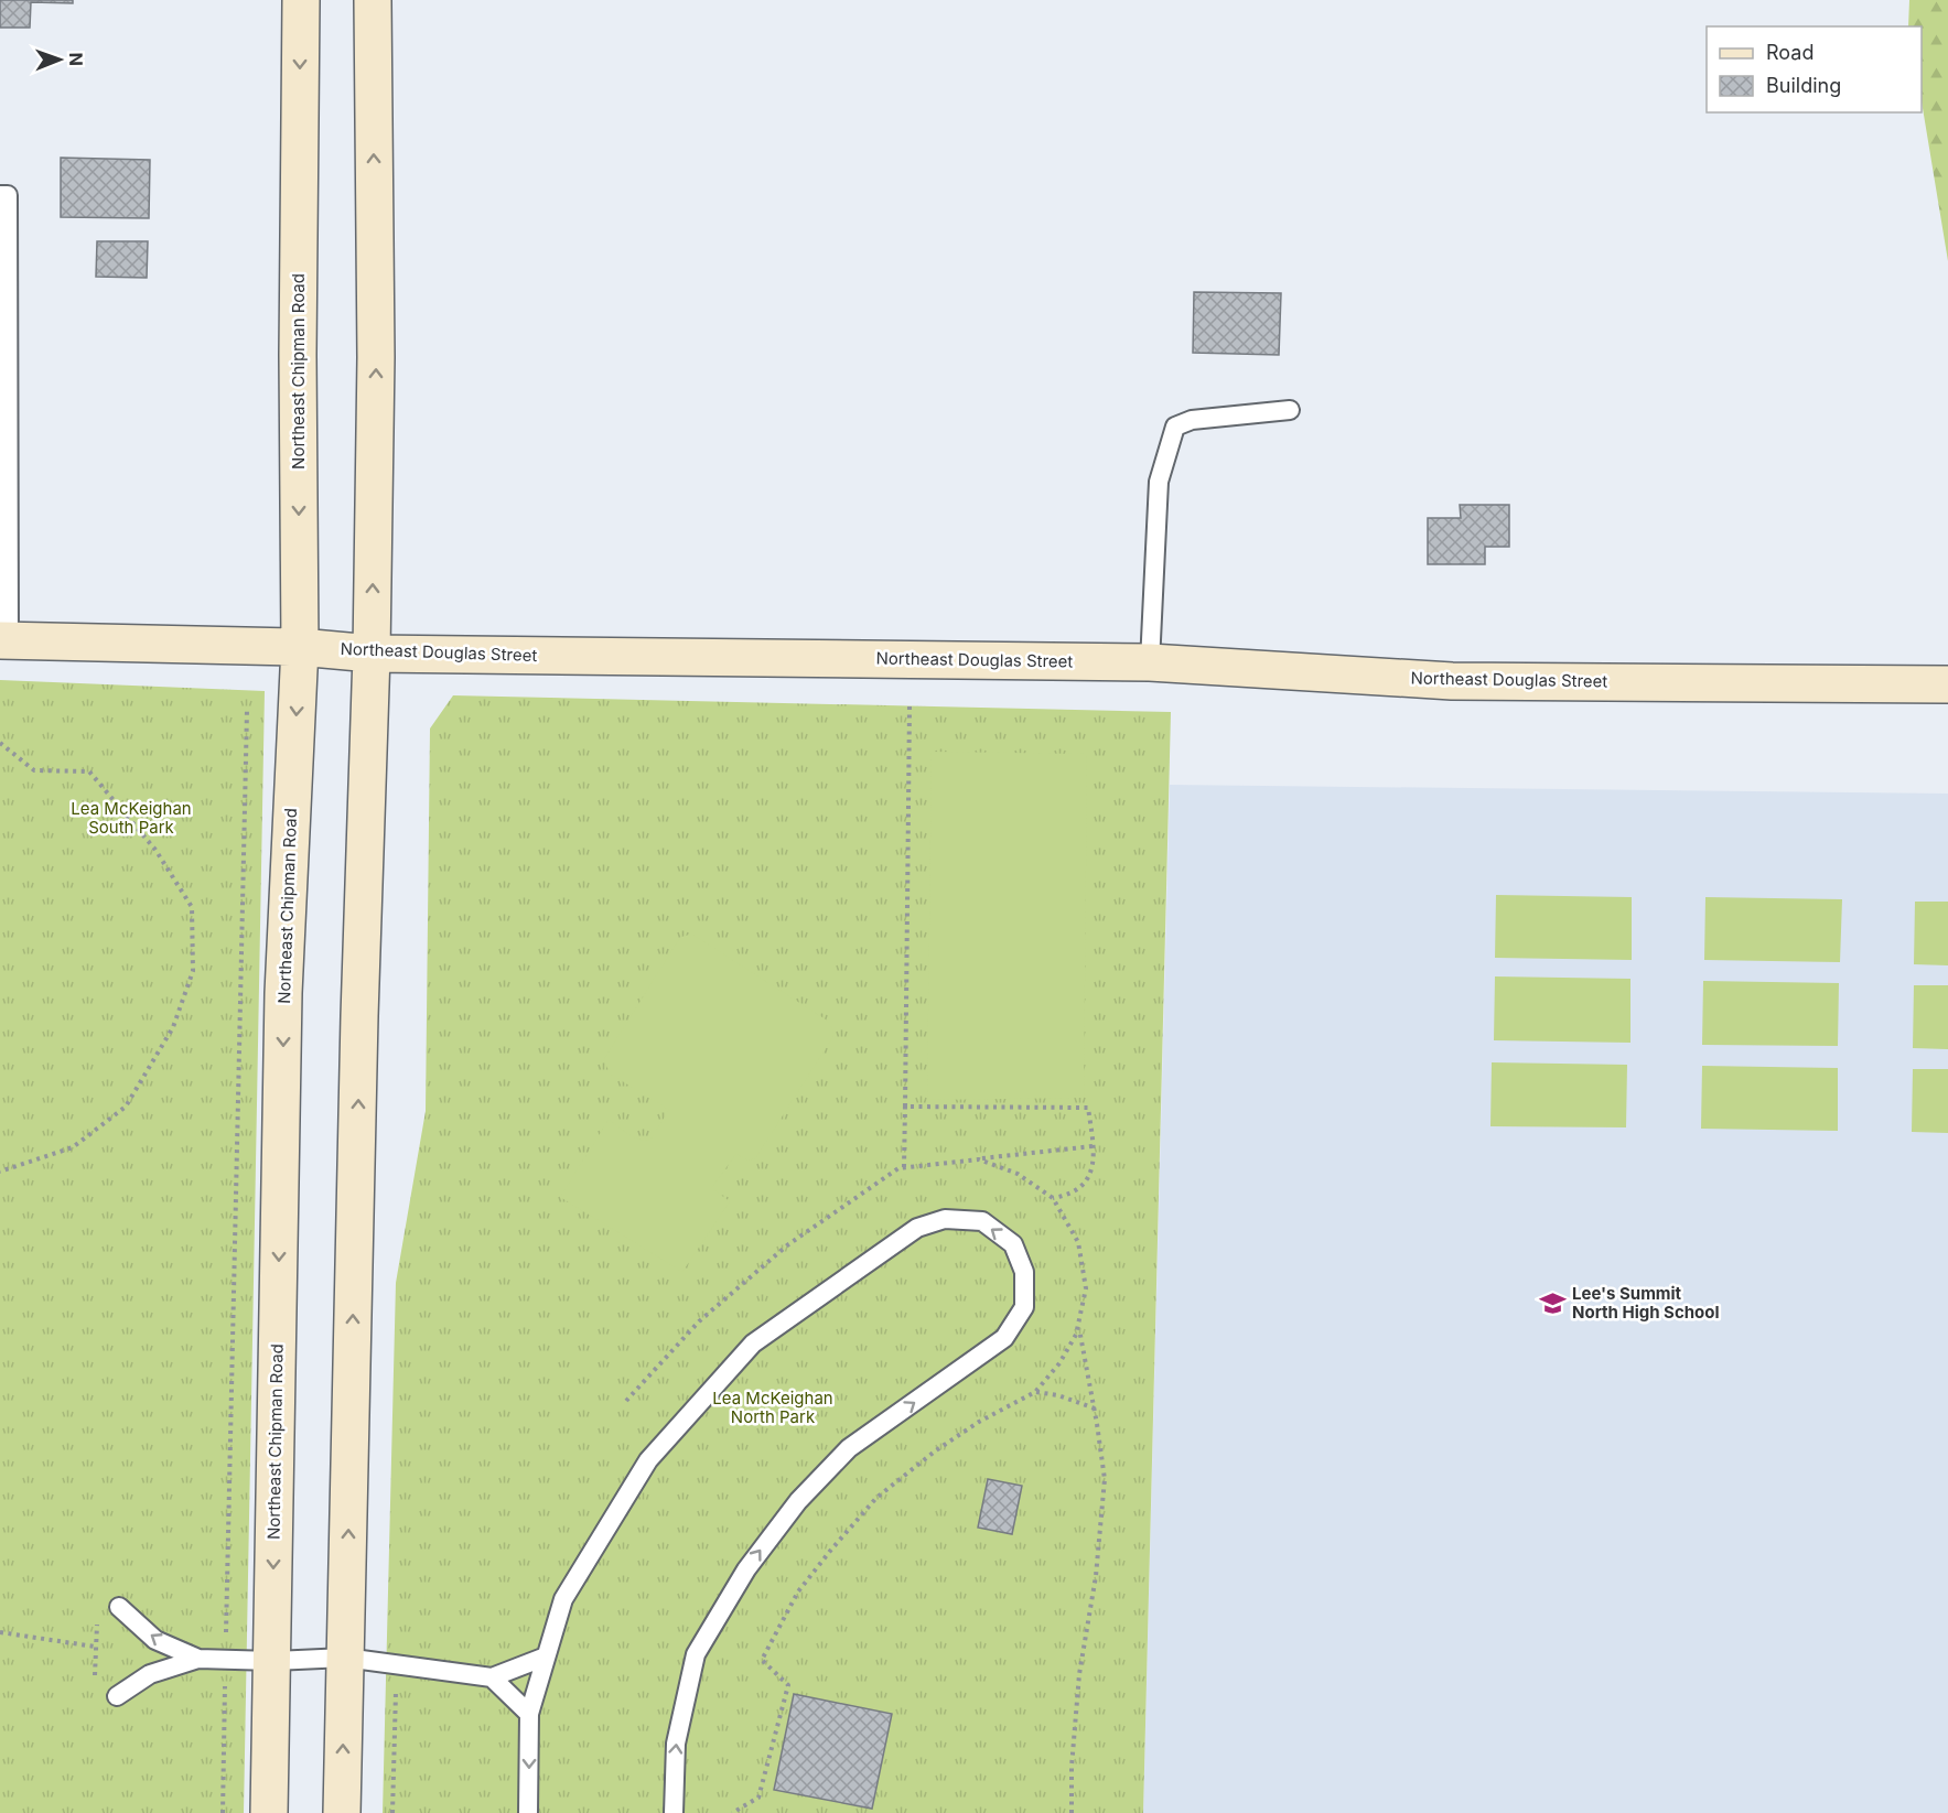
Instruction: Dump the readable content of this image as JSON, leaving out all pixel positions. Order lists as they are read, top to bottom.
{
  "streets": {
    "main road": ["Northeast Chipman Road", "Northeast Douglas Street"]
  },
  "crossings": [
    ["Northeast Chipman Road", "Northeast Douglas Street"]
  ],
  "parks": ["Lea McKeighan South Park", "Lea McKeighan North Park"],
  "places": {
    "school or university": ["Lee's Summit North High School"]
  },
  "legend": ["Road", "Building"],
  "north": "right"
}
